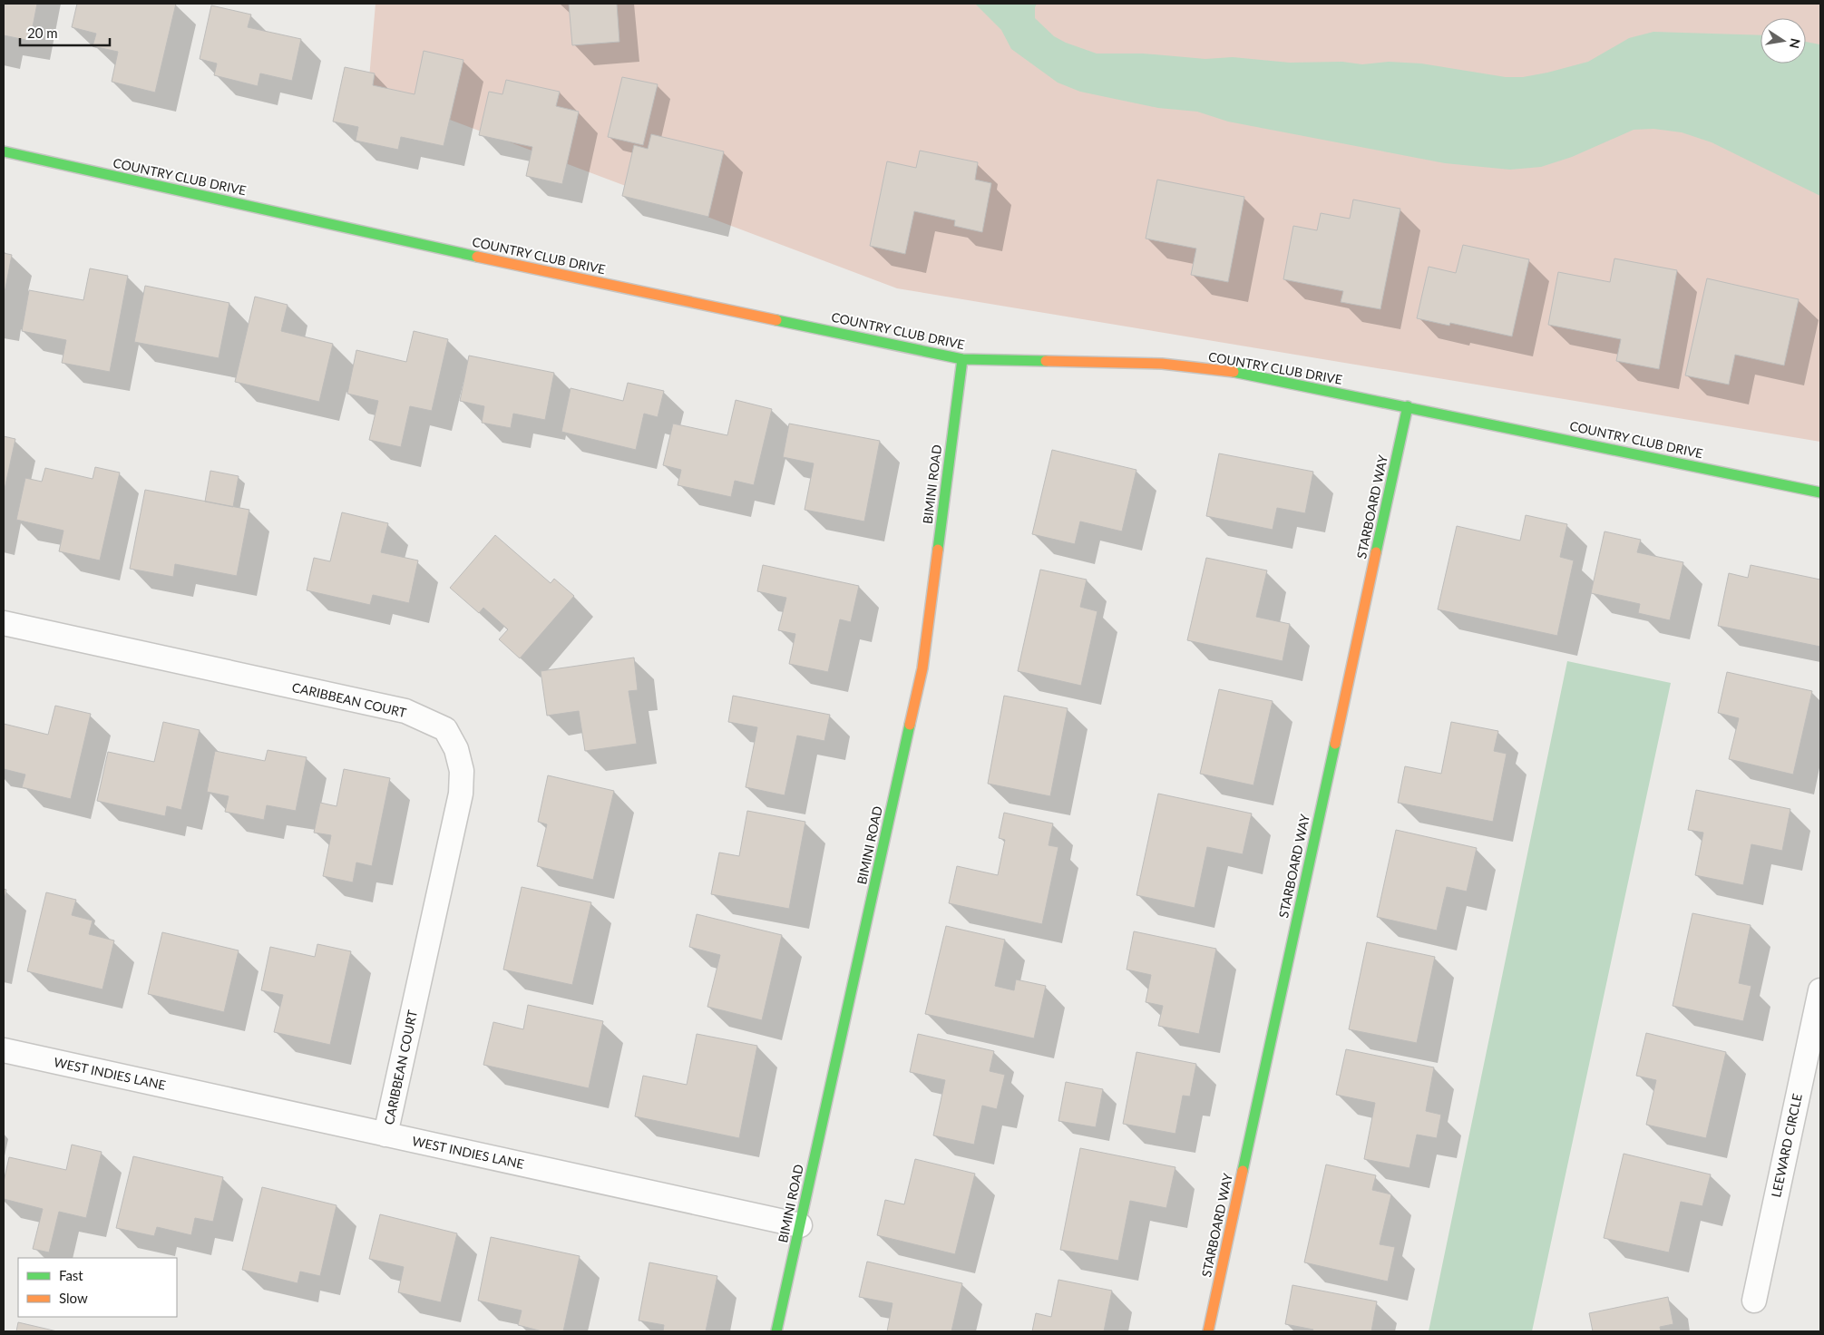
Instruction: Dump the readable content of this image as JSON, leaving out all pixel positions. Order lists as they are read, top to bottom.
{
  "streets": {
    "street": [
      "COUNTRY CLUB DRIVE",
      "BIMINI ROAD",
      "STARBOARD WAY",
      "CARIBBEAN COURT",
      "WEST INDIES LANE",
      "LEEWARD CIRCLE"
    ]
  },
  "crossings": [
    ["COUNTRY CLUB DRIVE", "BIMINI ROAD"],
    ["COUNTRY CLUB DRIVE", "STARBOARD WAY"],
    ["BIMINI ROAD", "WEST INDIES LANE"],
    ["CARIBBEAN COURT", "WEST INDIES LANE"]
  ],
  "legend": ["Fast", "Slow"],
  "scale_bar": "20 m",
  "north": "right"
}
